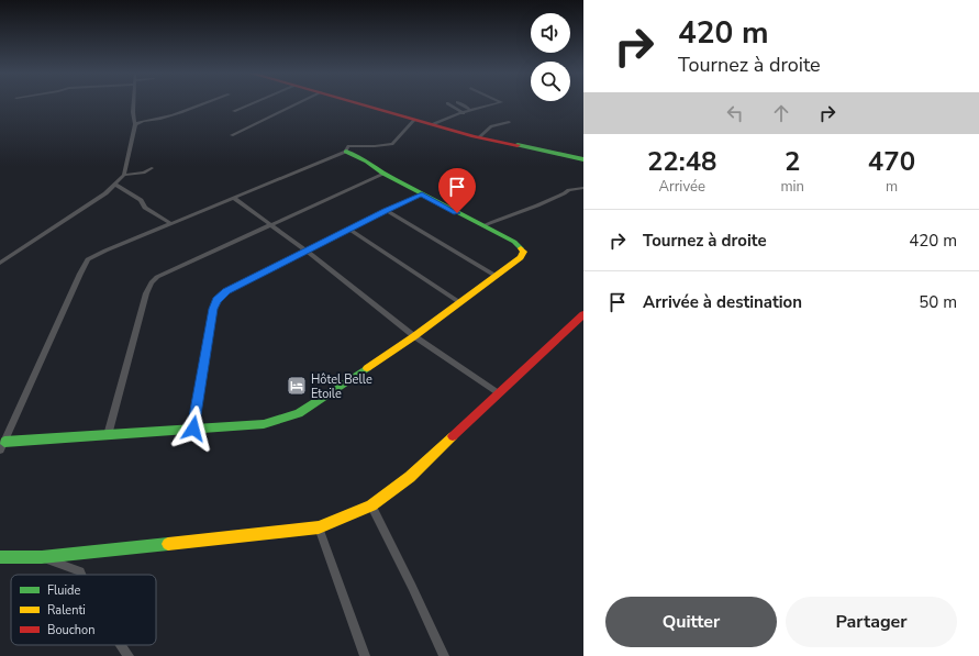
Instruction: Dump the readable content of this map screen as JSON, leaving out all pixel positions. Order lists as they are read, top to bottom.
{
  "places": {
    "hotel": ["Hôtel Belle Etoile"]
  },
  "legend": ["Fluide", "Ralenti", "Bouchon"],
  "page": {
    "turn": ["420 m", "Tournez à droite"],
    "eta": [
      "22:48",
      "Arrivée",
      "2",
      "min",
      "470",
      "m"
    ],
    "list": [
      {
        "name": "Tournez à droite",
        "value": "420 m"
      },
      {
        "name": "Arrivée à destination",
        "value": "50 m"
      }
    ],
    "buttons": ["Quitter", "Partager"]
  }
}
